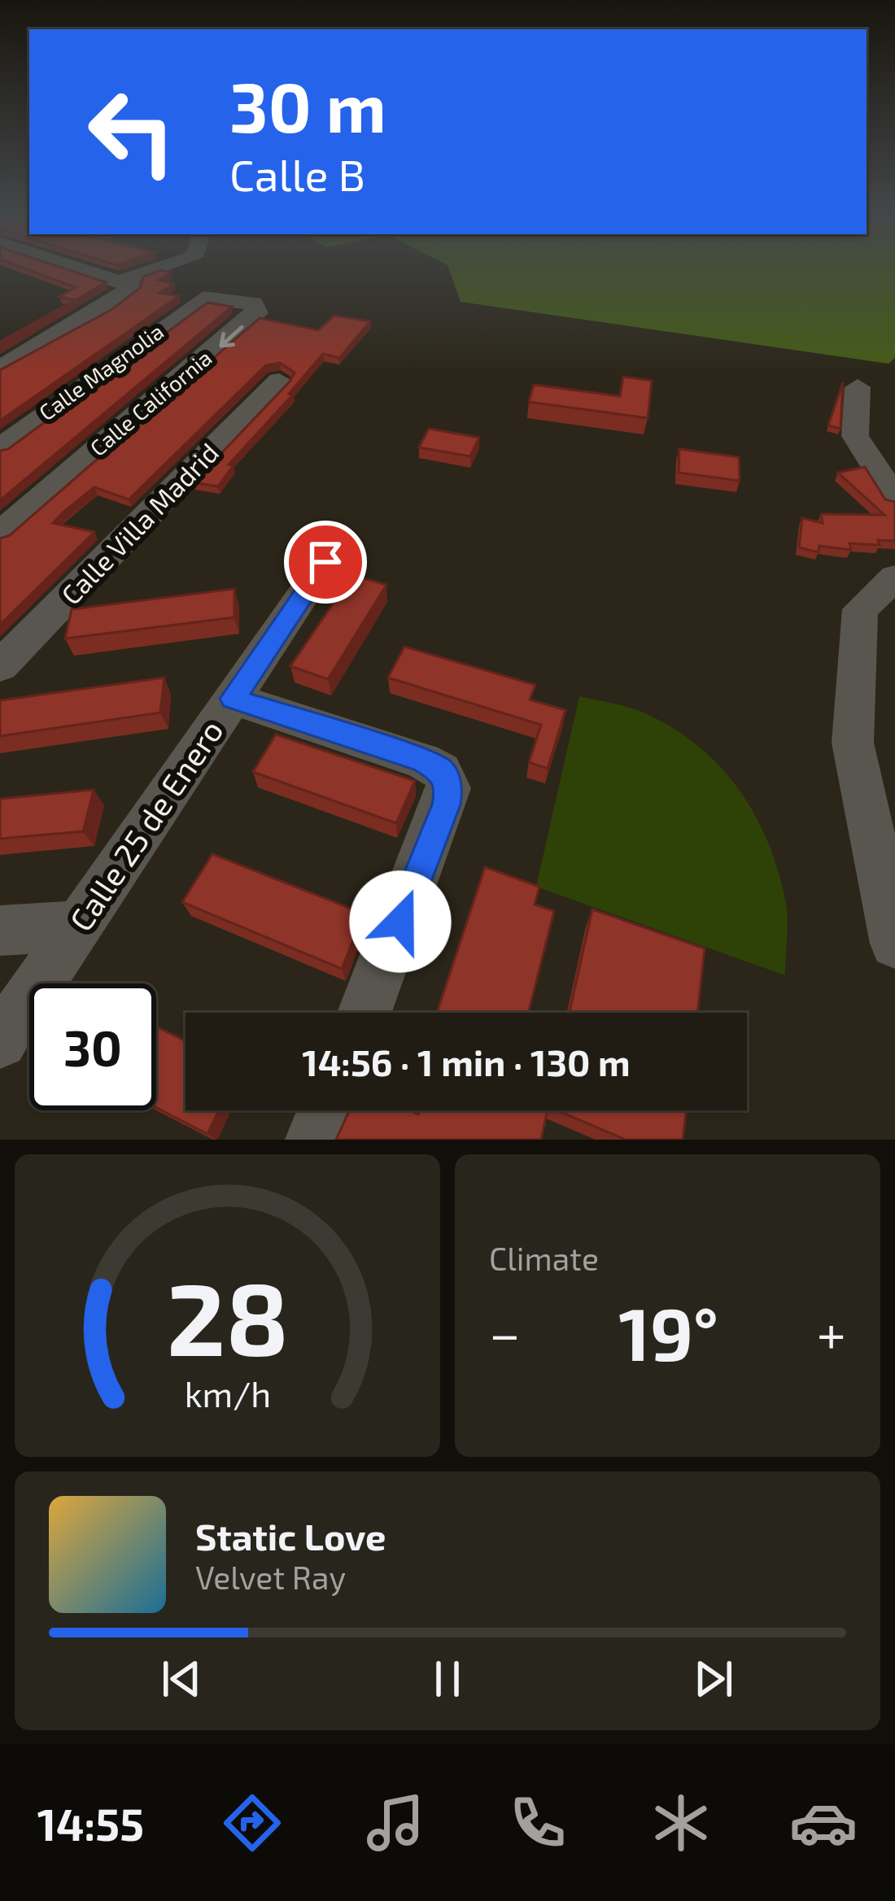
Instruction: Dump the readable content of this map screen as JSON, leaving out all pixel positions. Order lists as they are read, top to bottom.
{
  "streets": {
    "street": [
      "Calle Magnolia",
      "Calle California",
      "Calle Villa Madrid",
      "Calle 25 de Enero"
    ]
  },
  "crossings": [
    ["Calle Magnolia", "Calle California"]
  ],
  "page": {
    "turn": ["30 m", "Calle B"],
    "limit": "30",
    "trip": "14:56 · 1 min · 130 m",
    "tile": "Climate",
    "heat": ["−", "19°", "+"],
    "song": ["Static Love", "Velvet Ray"],
    "tabs": "14:55",
    "gauge": ["28", "km/h"]
  }
}
